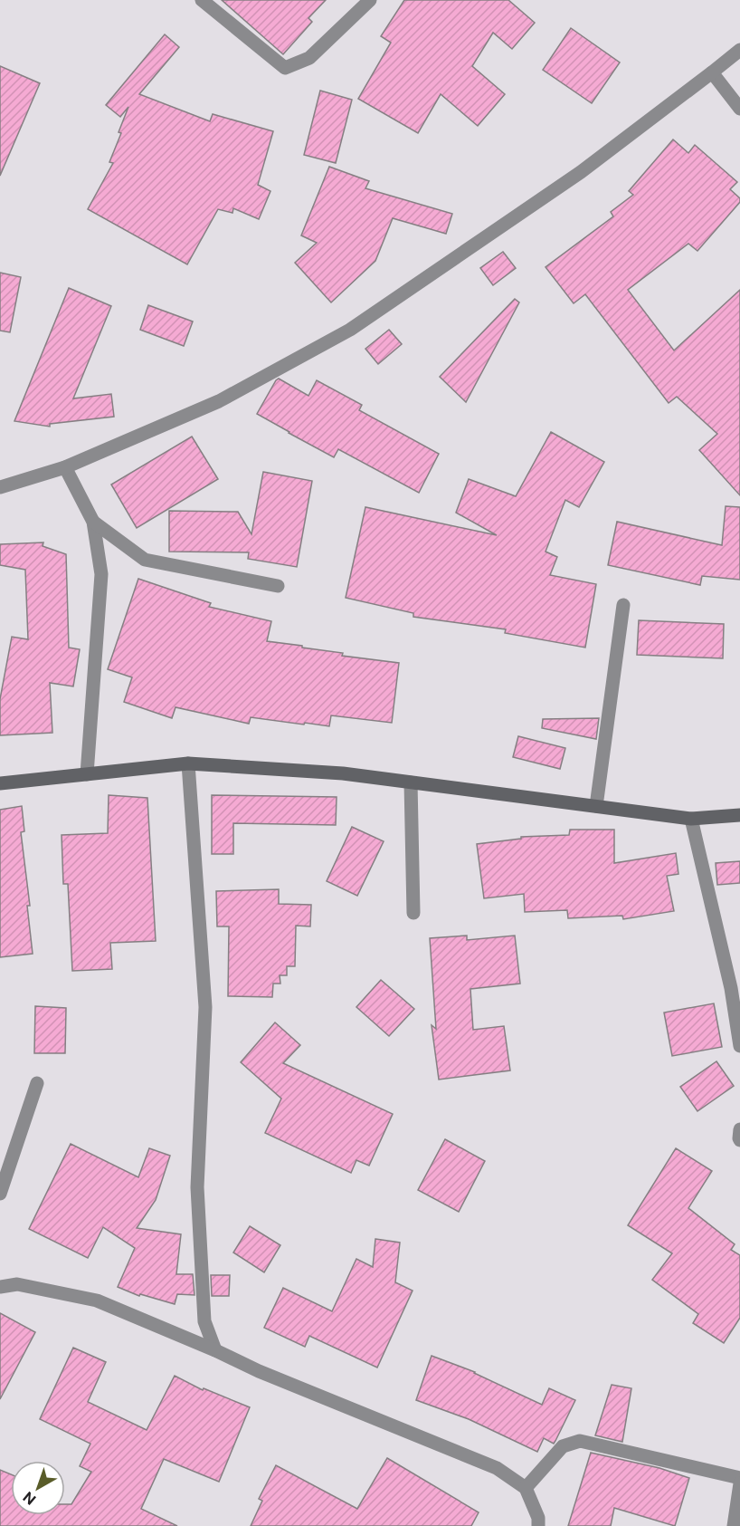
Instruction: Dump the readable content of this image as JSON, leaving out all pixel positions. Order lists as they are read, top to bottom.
{
  "north": "bottom left"
}
